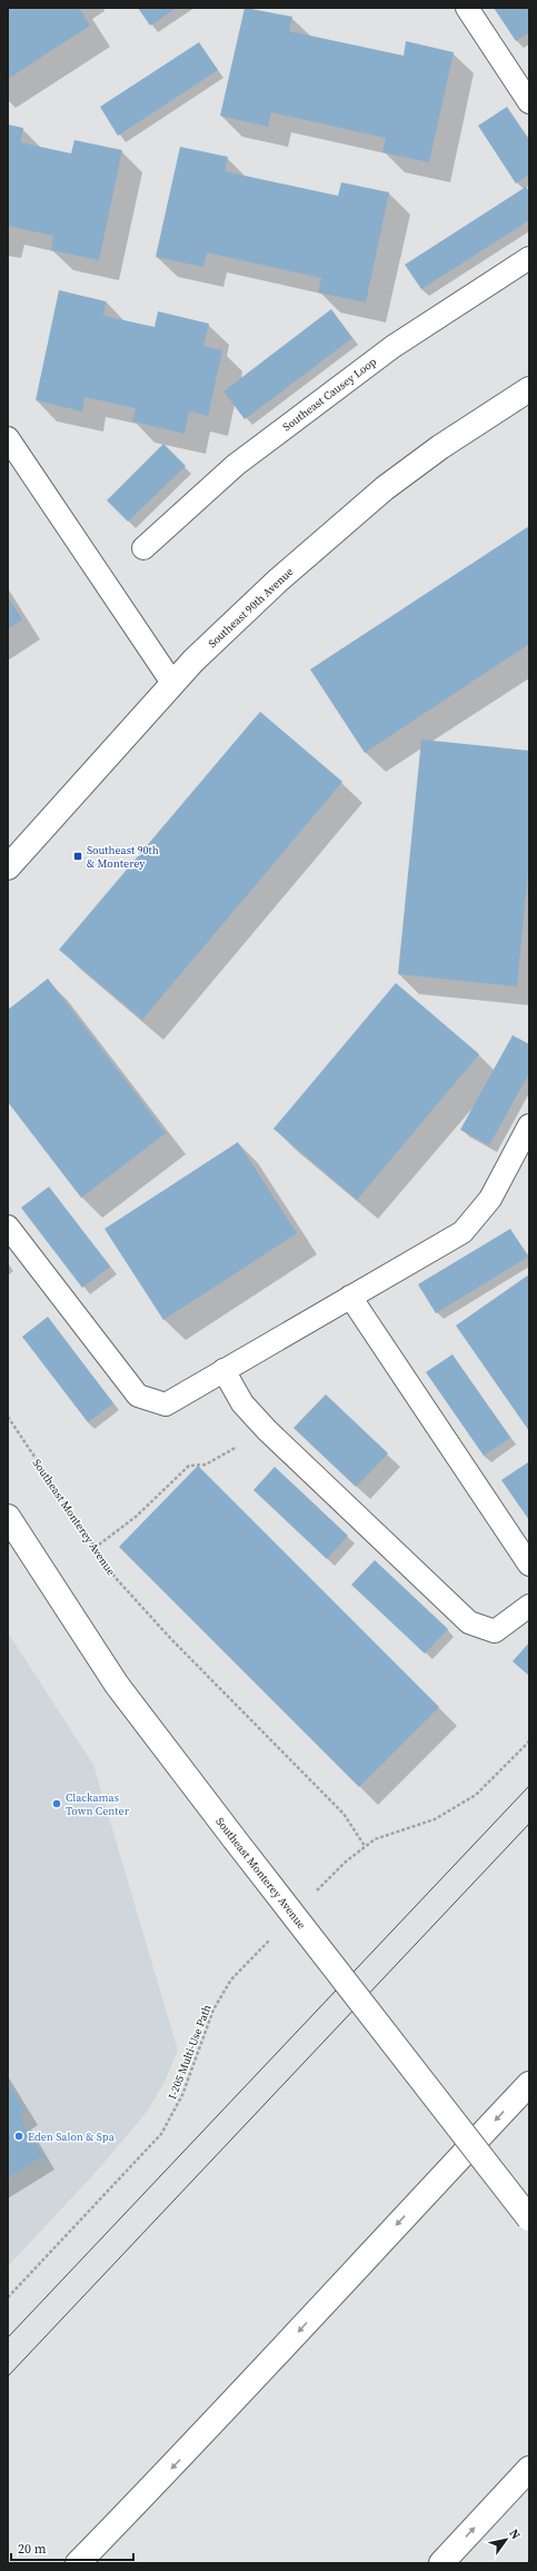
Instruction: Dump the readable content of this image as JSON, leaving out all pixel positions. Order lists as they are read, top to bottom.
{
  "streets": {
    "main road": ["Southeast 90th Avenue", "Southeast Monterey Avenue"],
    "lane": ["Southeast Causey Loop"],
    "path": ["I-205 Multi-Use Path"]
  },
  "places": {
    "transit": ["Southeast 90th & Monterey"],
    "other": ["Clackamas Town Center", "Eden Salon & Spa"]
  },
  "scale_bar": "20 m",
  "north": "top right"
}
